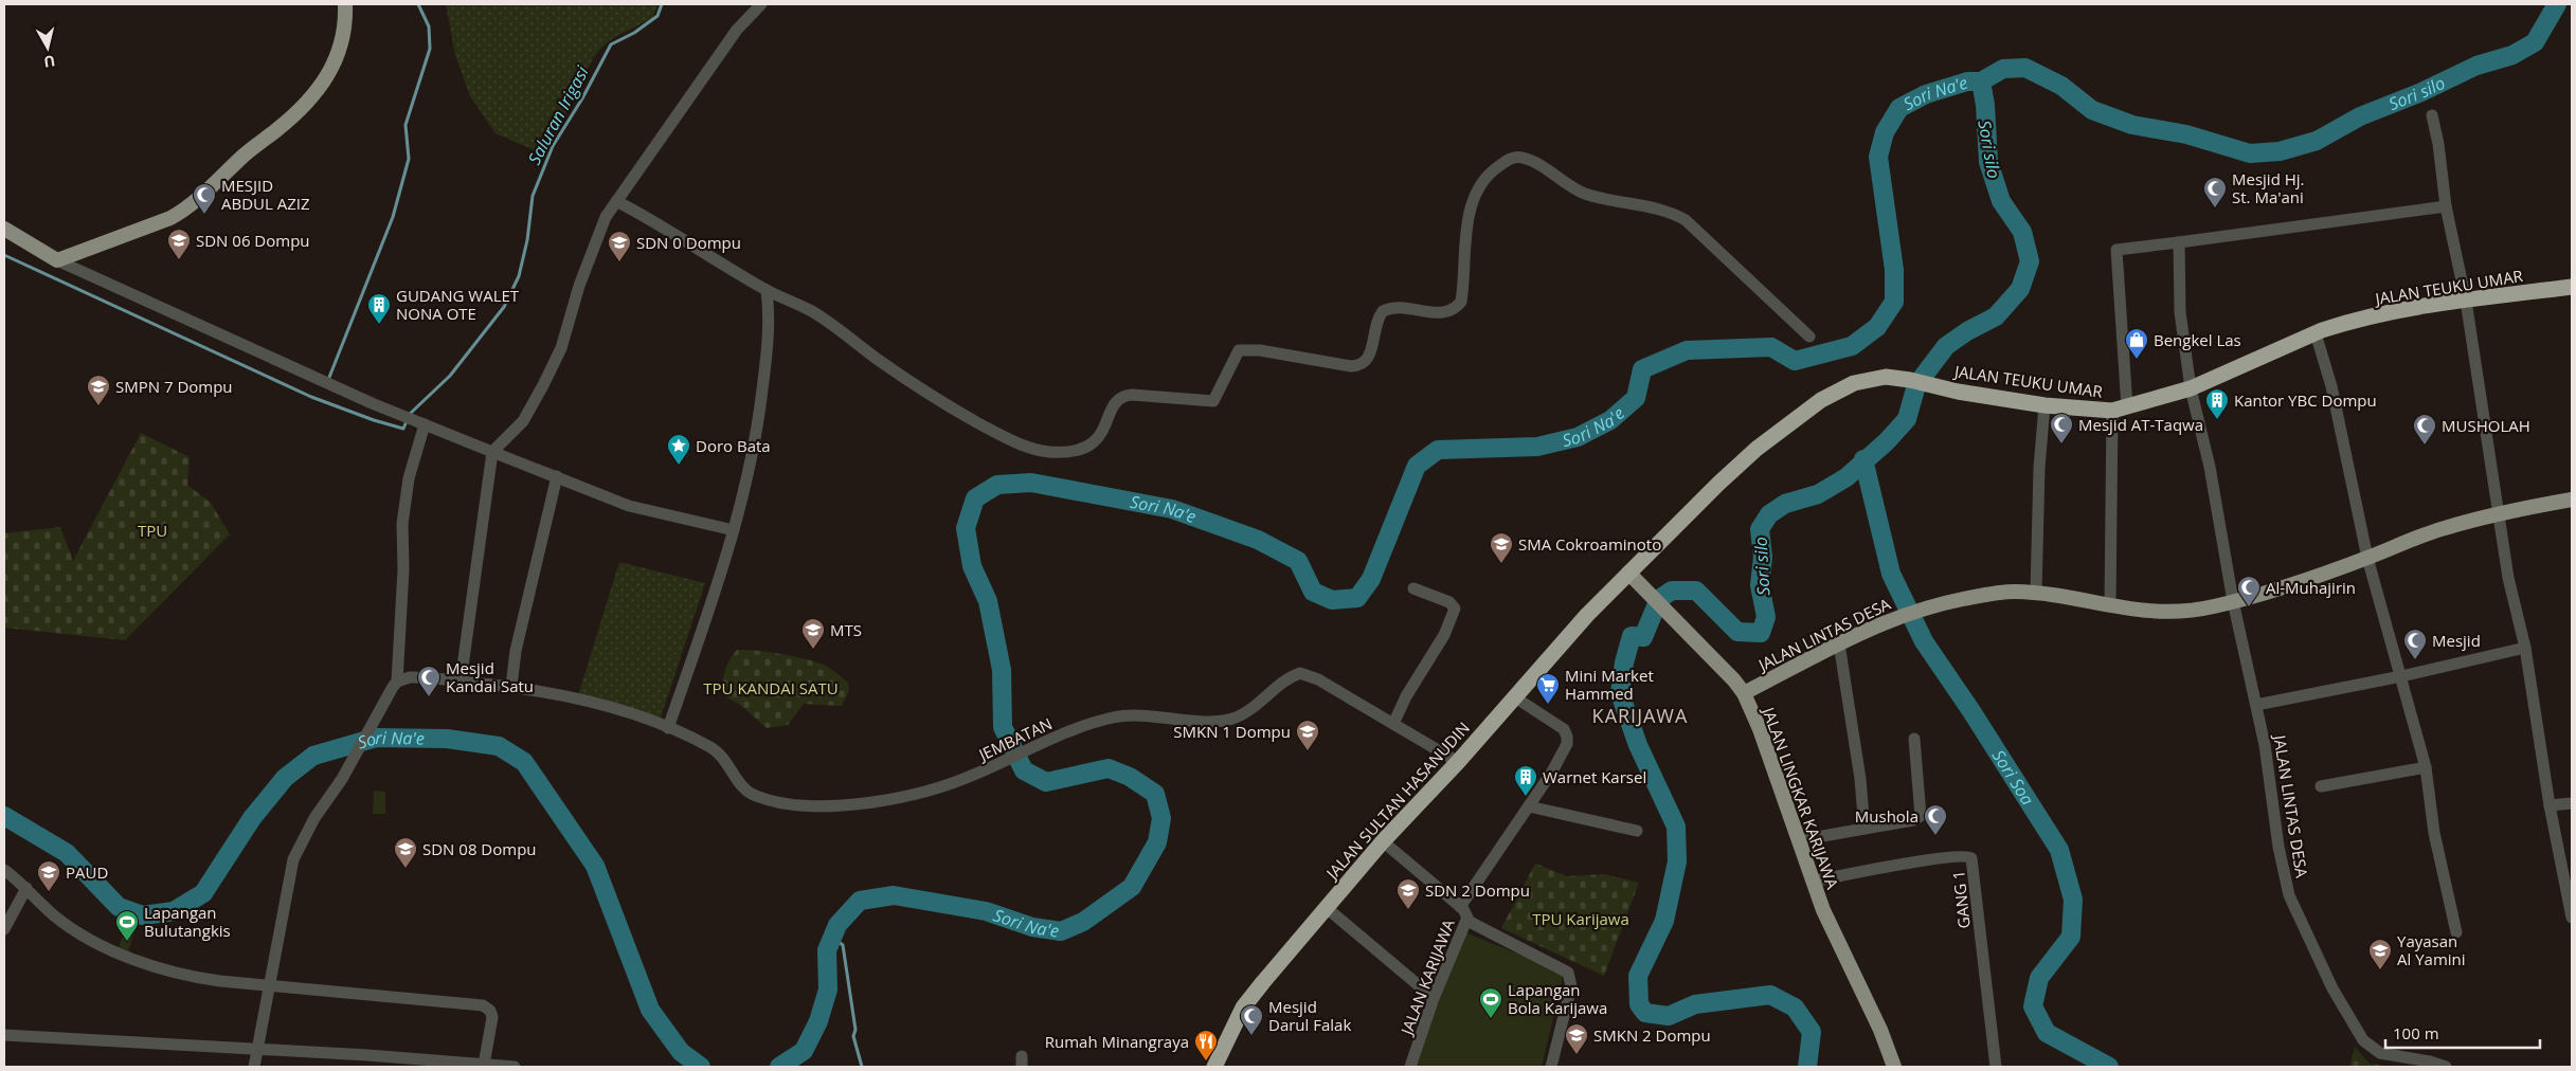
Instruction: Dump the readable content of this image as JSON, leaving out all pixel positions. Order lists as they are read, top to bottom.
{
  "streets": {
    "highway": ["JALAN TEUKU UMAR", "JALAN SULTAN HASANUDIN"],
    "main road": ["JALAN LINTAS DESA", "JALAN LINGKAR KARIJAWA"],
    "street": ["JEMBATAN", "GANG 1", "JALAN KARIJAWA"]
  },
  "crossings": [
    ["JALAN TEUKU UMAR", "JALAN LINGKAR KARIJAWA"],
    ["JALAN TEUKU UMAR", "JALAN SULTAN HASANUDIN"],
    ["JALAN LINTAS DESA", "JALAN LINGKAR KARIJAWA"],
    ["JALAN LINGKAR KARIJAWA", "JALAN SULTAN HASANUDIN"],
    ["JALAN LINGKAR KARIJAWA", "GANG 1"],
    ["JALAN SULTAN HASANUDIN", "JALAN KARIJAWA"]
  ],
  "districts": ["KARIJAWA"],
  "water": [
    "Sori silo",
    "Sori Na'e",
    "Saluran Irigasi",
    "Sori Soa"
  ],
  "parks": ["TPU", "TPU KANDAI SATU", "TPU Karijawa"],
  "places": {
    "mosque": [
      "Mesjid Hj. St. Ma'ani",
      "MESJID ABDUL AZIZ",
      "Mesjid AT-Taqwa",
      "MUSHOLAH",
      "Al-Muhajirin",
      "Mesjid",
      "Mesjid Kandai Satu",
      "Mushola",
      "Mesjid Darul Falak"
    ],
    "school or university": [
      "SDN 06 Dompu",
      "SDN 0 Dompu",
      "SMPN 7 Dompu",
      "SMA Cokroaminoto",
      "MTS",
      "SMKN 1 Dompu",
      "SDN 08 Dompu",
      "PAUD",
      "SDN 2 Dompu",
      "Yayasan Al Yamini",
      "SMKN 2 Dompu"
    ],
    "building": ["GUDANG WALET NONA OTE", "Kantor YBC Dompu", "Warnet Karsel"],
    "shop": ["Bengkel Las"],
    "place": ["Doro Bata"],
    "supermarket": ["Mini Market Hammed"],
    "sports": ["Lapangan Bulutangkis", "Lapangan Bola Karijawa"],
    "restaurant": ["Rumah Minangraya"]
  },
  "scale_bar": "100 m",
  "north": "bottom"
}
